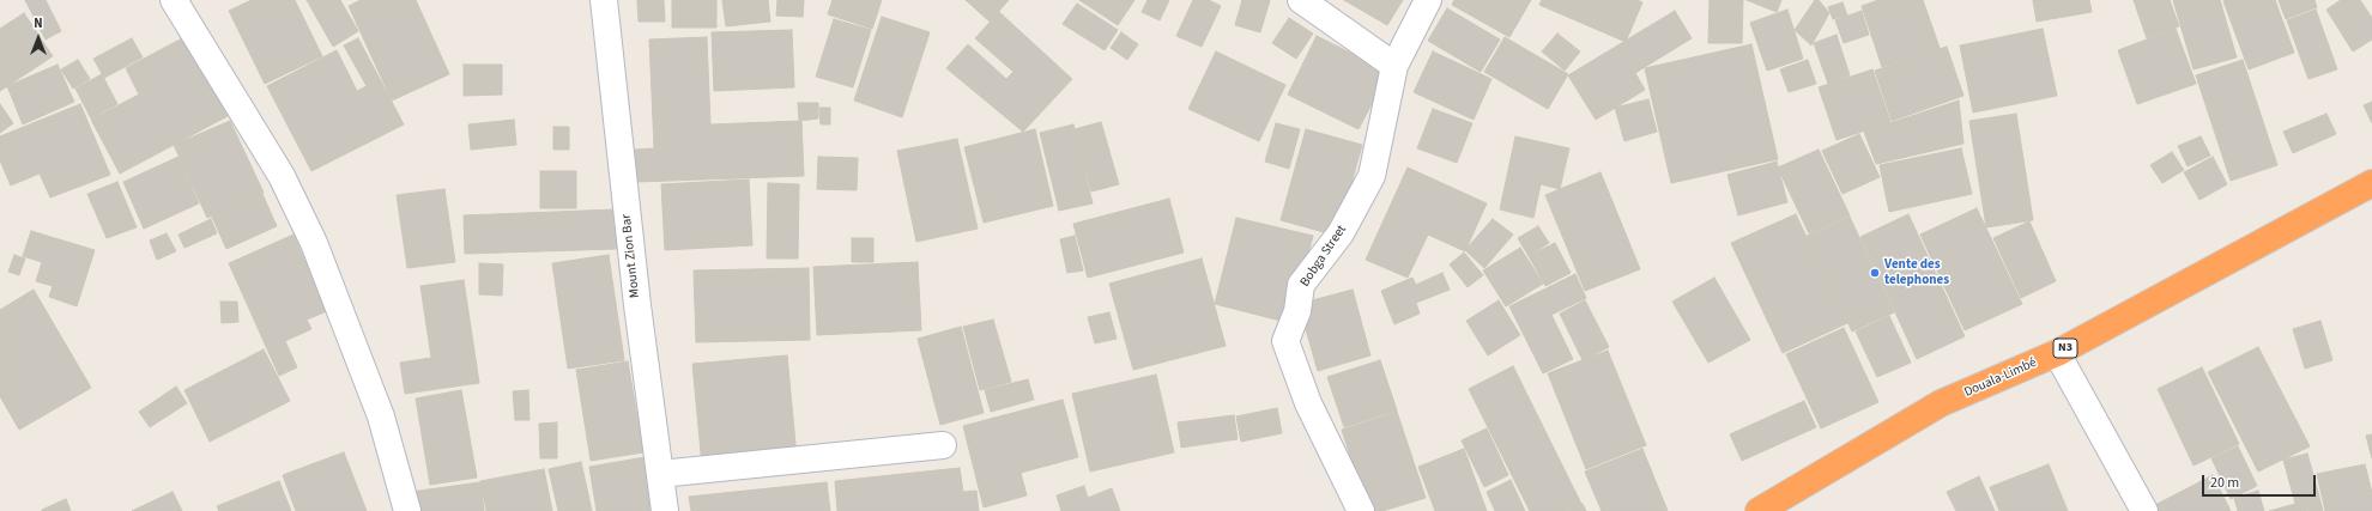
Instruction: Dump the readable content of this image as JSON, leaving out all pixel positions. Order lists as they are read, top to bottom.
{
  "streets": {
    "highway": ["N3", "Douala-Limbé"],
    "street": ["Mount Zion Bar", "Bobga Street"]
  },
  "places": ["Vente des telephones"],
  "scale_bar": "20 m",
  "north": "top"
}
